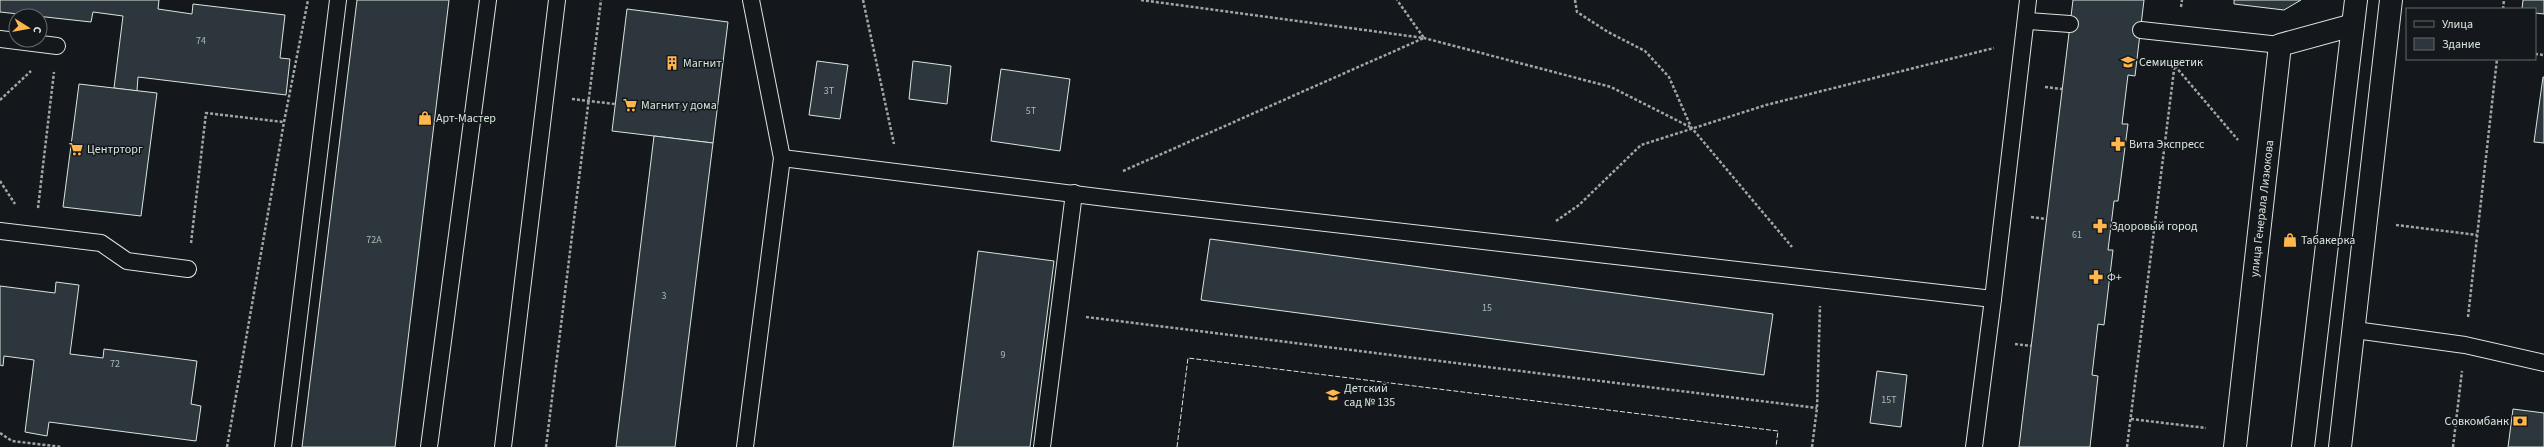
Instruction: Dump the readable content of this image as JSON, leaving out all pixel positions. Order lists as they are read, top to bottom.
{
  "streets": {
    "main road": ["улица Генерала Лизюкова"]
  },
  "places": {
    "school or university": ["Cемицветик", "Детский сад № 135"],
    "building": ["Магнит"],
    "supermarket": ["Магнит у дома", "Центрторг"],
    "shop": ["Арт-Мастер", "Табакерка"],
    "pharmacy": ["Вита Экспресс", "Здоровый город", "Ф+"],
    "bank": ["Совкомбанк"]
  },
  "house_numbers": [
    "74",
    "3Т",
    "5Т",
    "61",
    "72А",
    "3",
    "15",
    "9",
    "72",
    "15Т"
  ],
  "legend": ["Улица", "Здание"],
  "north": "right"
}
